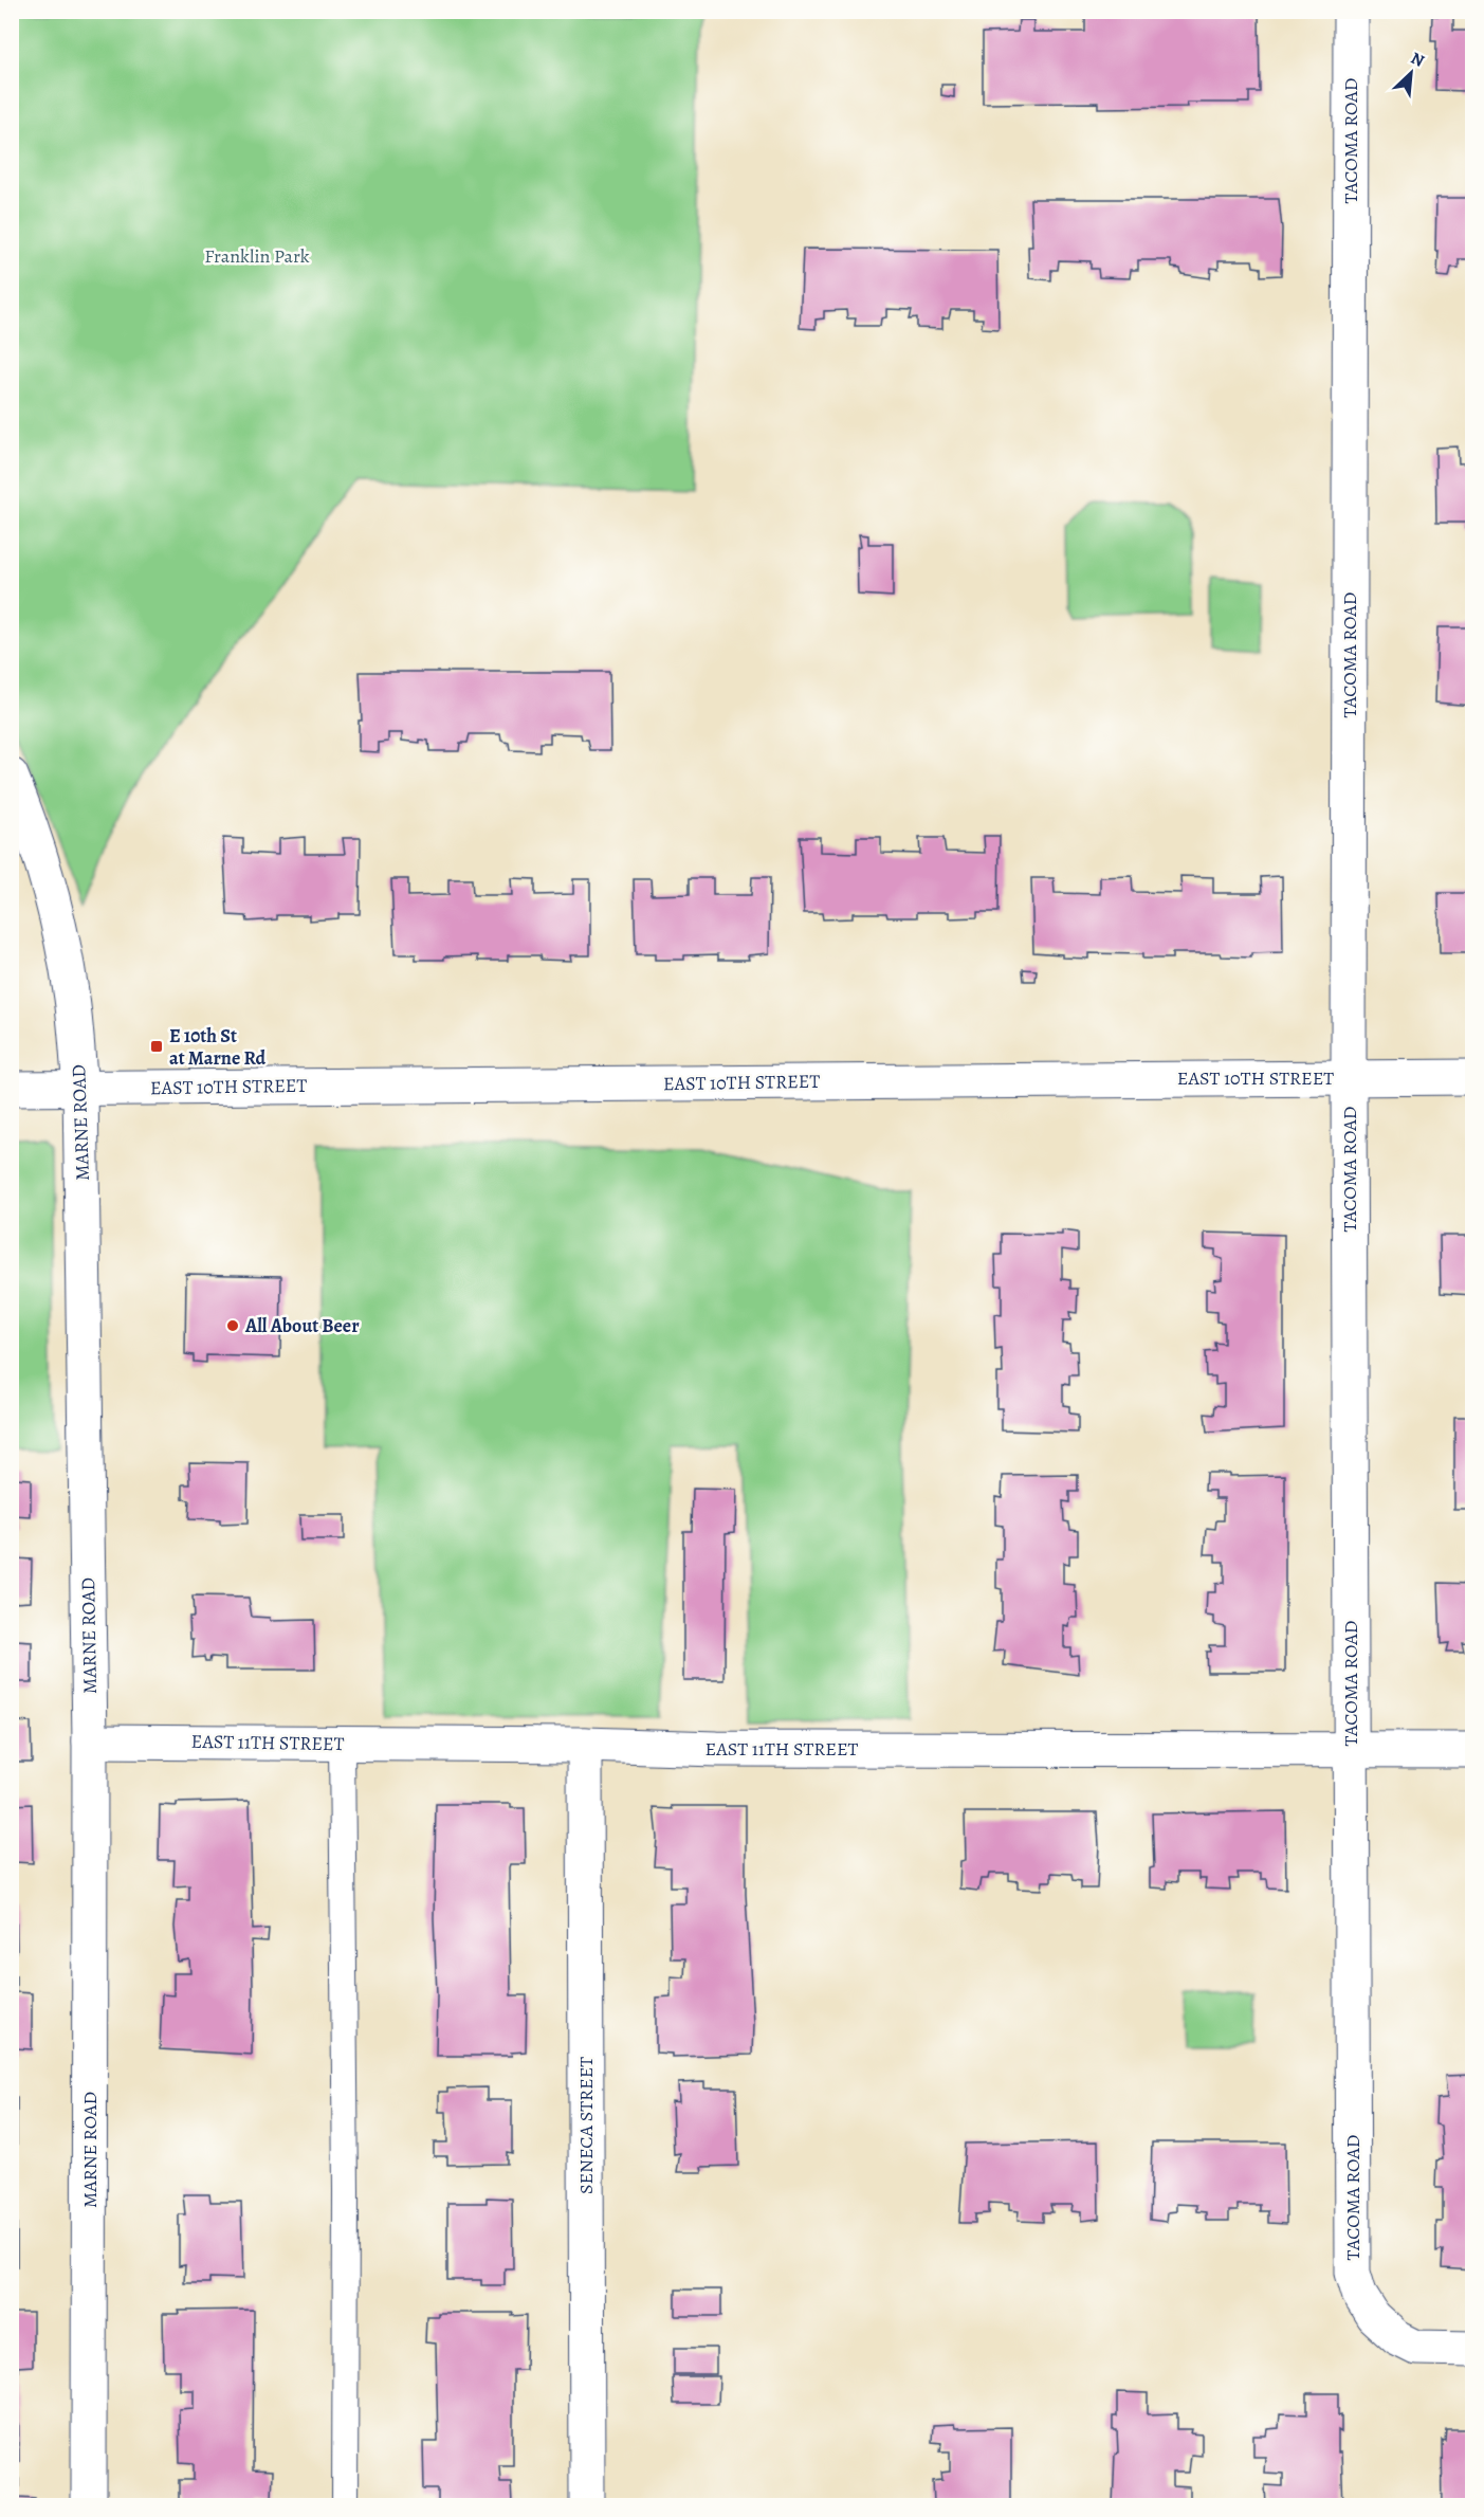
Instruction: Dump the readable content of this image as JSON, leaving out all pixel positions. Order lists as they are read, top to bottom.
{
  "streets": {
    "street": [
      "TACOMA ROAD",
      "EAST 10TH STREET",
      "MARNE ROAD",
      "EAST 11TH STREET",
      "SENECA STREET"
    ]
  },
  "crossings": [
    ["TACOMA ROAD", "EAST 10TH STREET"],
    ["TACOMA ROAD", "EAST 11TH STREET"],
    ["EAST 10TH STREET", "MARNE ROAD"],
    ["MARNE ROAD", "EAST 11TH STREET"],
    ["EAST 11TH STREET", "SENECA STREET"]
  ],
  "parks": ["Franklin Park"],
  "places": {
    "transit": ["E 10th St at Marne Rd"],
    "other": ["All About Beer"]
  },
  "north": "top right"
}
